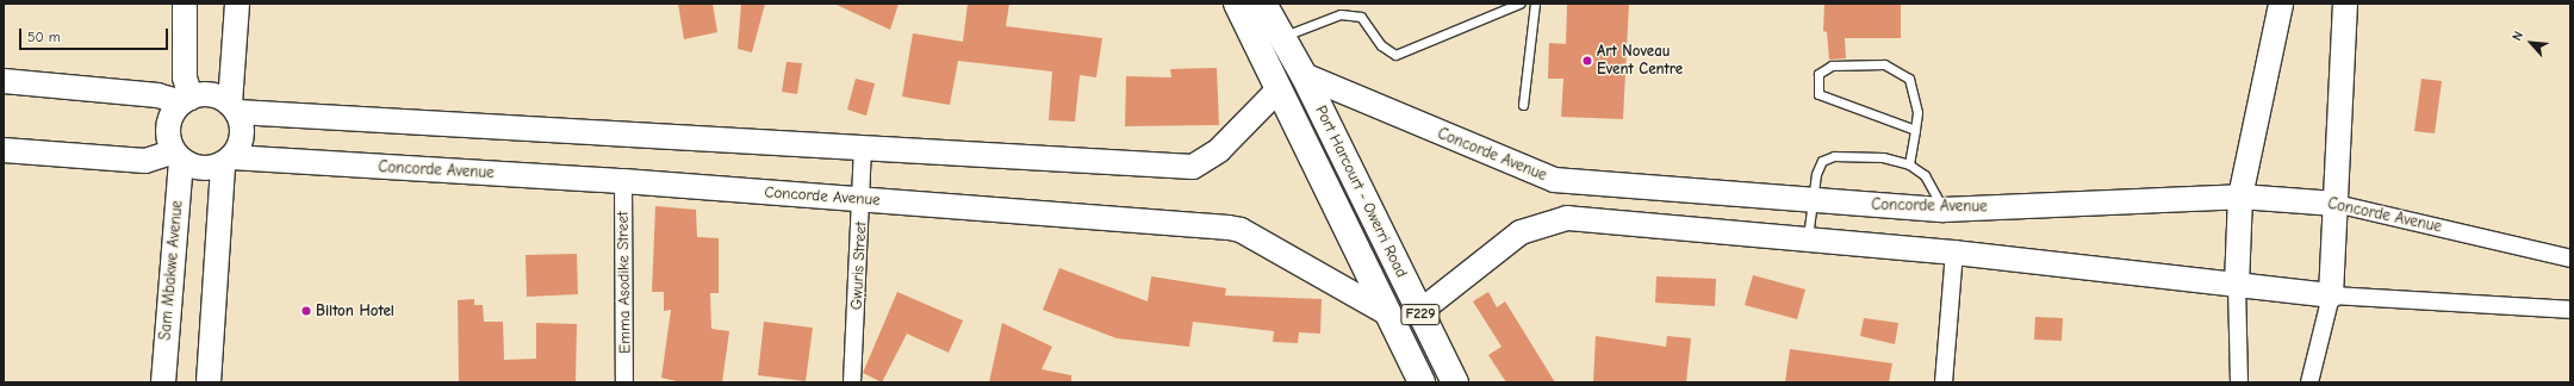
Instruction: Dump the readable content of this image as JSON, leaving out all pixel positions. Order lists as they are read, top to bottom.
{
  "streets": {
    "main road": ["Port Harcourt - Owerri Road", "F229"],
    "street": [
      "Concorde Avenue",
      "Gwuris Street",
      "Sam Mbakwe Avenue",
      "Emma Asodike Street"
    ]
  },
  "crossings": [
    ["Concorde Avenue", "Port Harcourt - Owerri Road"],
    ["Concorde Avenue", "Gwuris Street"],
    ["Concorde Avenue", "Sam Mbakwe Avenue"],
    ["Concorde Avenue", "Emma Asodike Street"]
  ],
  "places": ["Art Noveau Event Centre", "Bilton Hotel"],
  "scale_bar": "50 m",
  "north": "top left"
}
